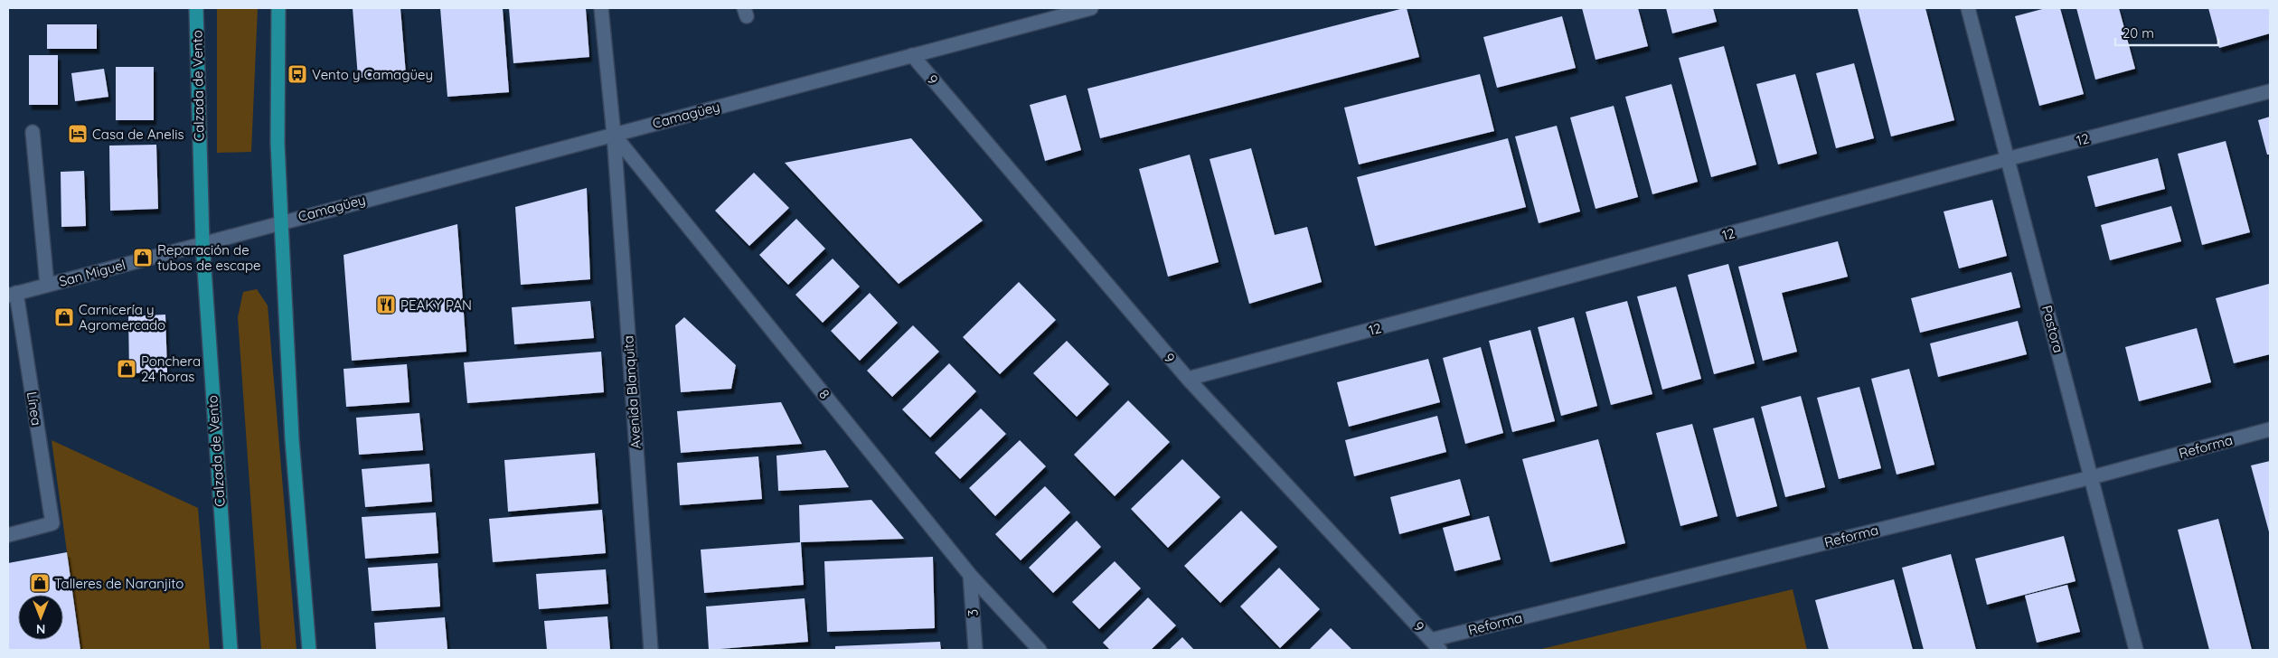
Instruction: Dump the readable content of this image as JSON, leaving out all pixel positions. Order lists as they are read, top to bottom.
{
  "streets": {
    "main road": ["Calzada de Vento"],
    "street": [
      "9",
      "Camagüey",
      "12",
      "San Miguel",
      "Pastora",
      "Avenida Blanquita",
      "8",
      "Línea",
      "Reforma",
      "3"
    ]
  },
  "crossings": [
    ["9", "Camagüey"],
    ["9", "12"],
    ["9", "Reforma"],
    ["Calzada de Vento", "San Miguel"],
    ["Camagüey", "San Miguel"],
    ["Camagüey", "Avenida Blanquita"],
    ["Camagüey", "8"],
    ["12", "Pastora"],
    ["San Miguel", "Línea"],
    ["Pastora", "Reforma"],
    ["Avenida Blanquita", "8"],
    ["8", "3"]
  ],
  "places": {
    "bus stop": ["Vento y Camagüey"],
    "hotel": ["Casa de Anelis"],
    "shop": [
      "Reparación de tubos de escape",
      "Carnicería y Agromercado",
      "Ponchera 24 horas",
      "Talleres de Naranjito"
    ],
    "restaurant": ["PEAKY PAN"]
  },
  "scale_bar": "20 m",
  "north": "bottom"
}
